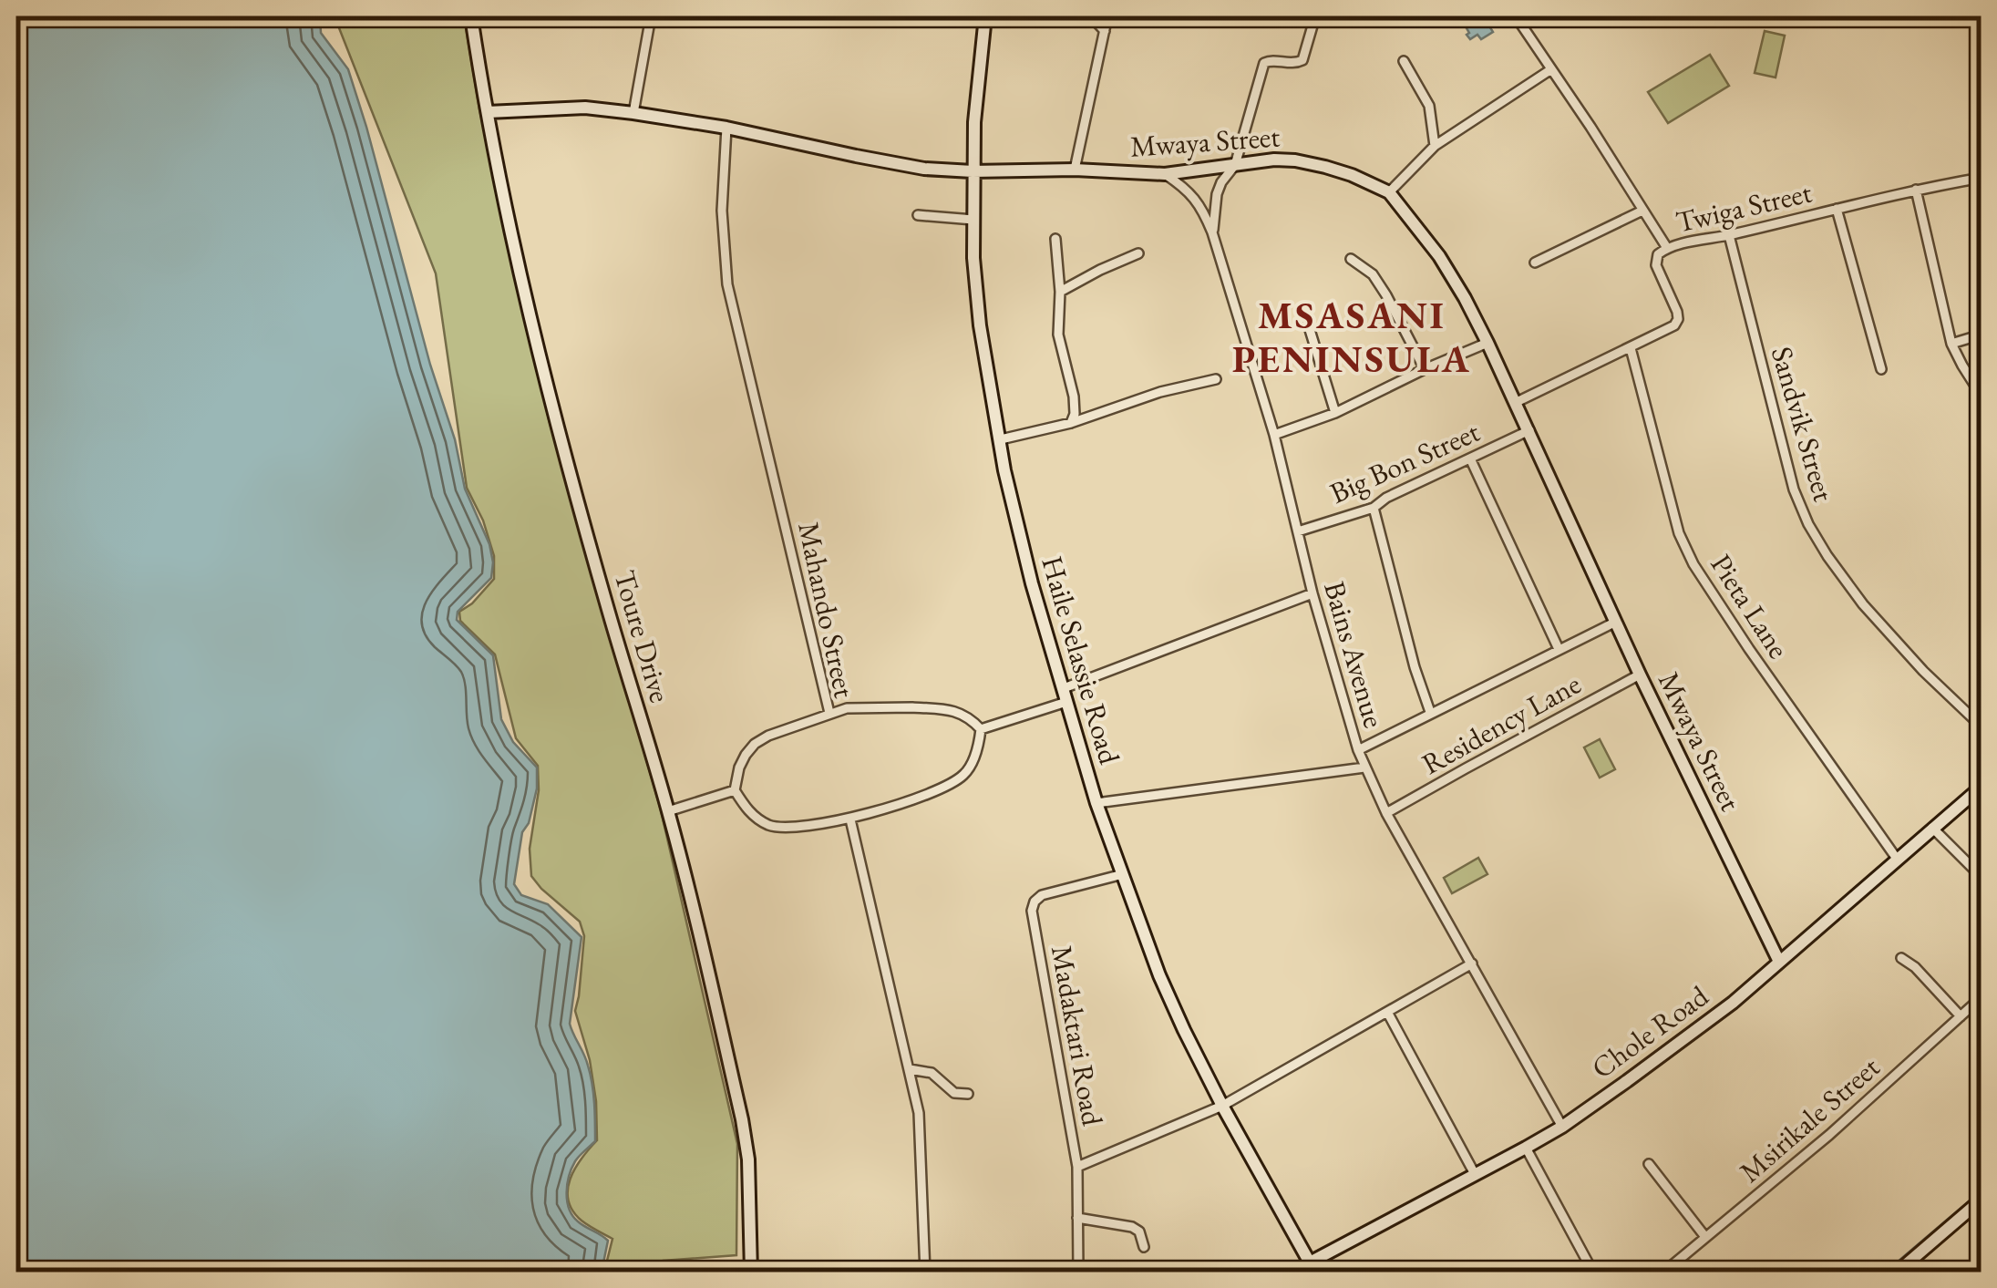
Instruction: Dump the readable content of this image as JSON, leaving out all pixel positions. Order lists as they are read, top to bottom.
{
  "streets": {
    "street": [
      "Mwaya Street",
      "Twiga Street",
      "Sandvik Street",
      "Big Bon Street",
      "Pieta Lane",
      "Mahando Street",
      "Toure Drive",
      "Bains Avenue",
      "Haile Selassie Road",
      "Residency Lane",
      "Chole Road",
      "Madaktari Road",
      "Msirikale Street"
    ]
  },
  "crossings": [
    ["Mwaya Street", "Twiga Street"],
    ["Mwaya Street", "Big Bon Street"],
    ["Mwaya Street", "Mahando Street"],
    ["Mwaya Street", "Toure Drive"],
    ["Mwaya Street", "Bains Avenue"],
    ["Mwaya Street", "Haile Selassie Road"],
    ["Mwaya Street", "Residency Lane"],
    ["Mwaya Street", "Chole Road"],
    ["Twiga Street", "Sandvik Street"],
    ["Twiga Street", "Pieta Lane"],
    ["Big Bon Street", "Bains Avenue"],
    ["Pieta Lane", "Chole Road"],
    ["Bains Avenue", "Residency Lane"],
    ["Bains Avenue", "Chole Road"],
    ["Haile Selassie Road", "Chole Road"],
    ["Haile Selassie Road", "Madaktari Road"]
  ],
  "districts": ["MSASANI PENINSULA"]
}
